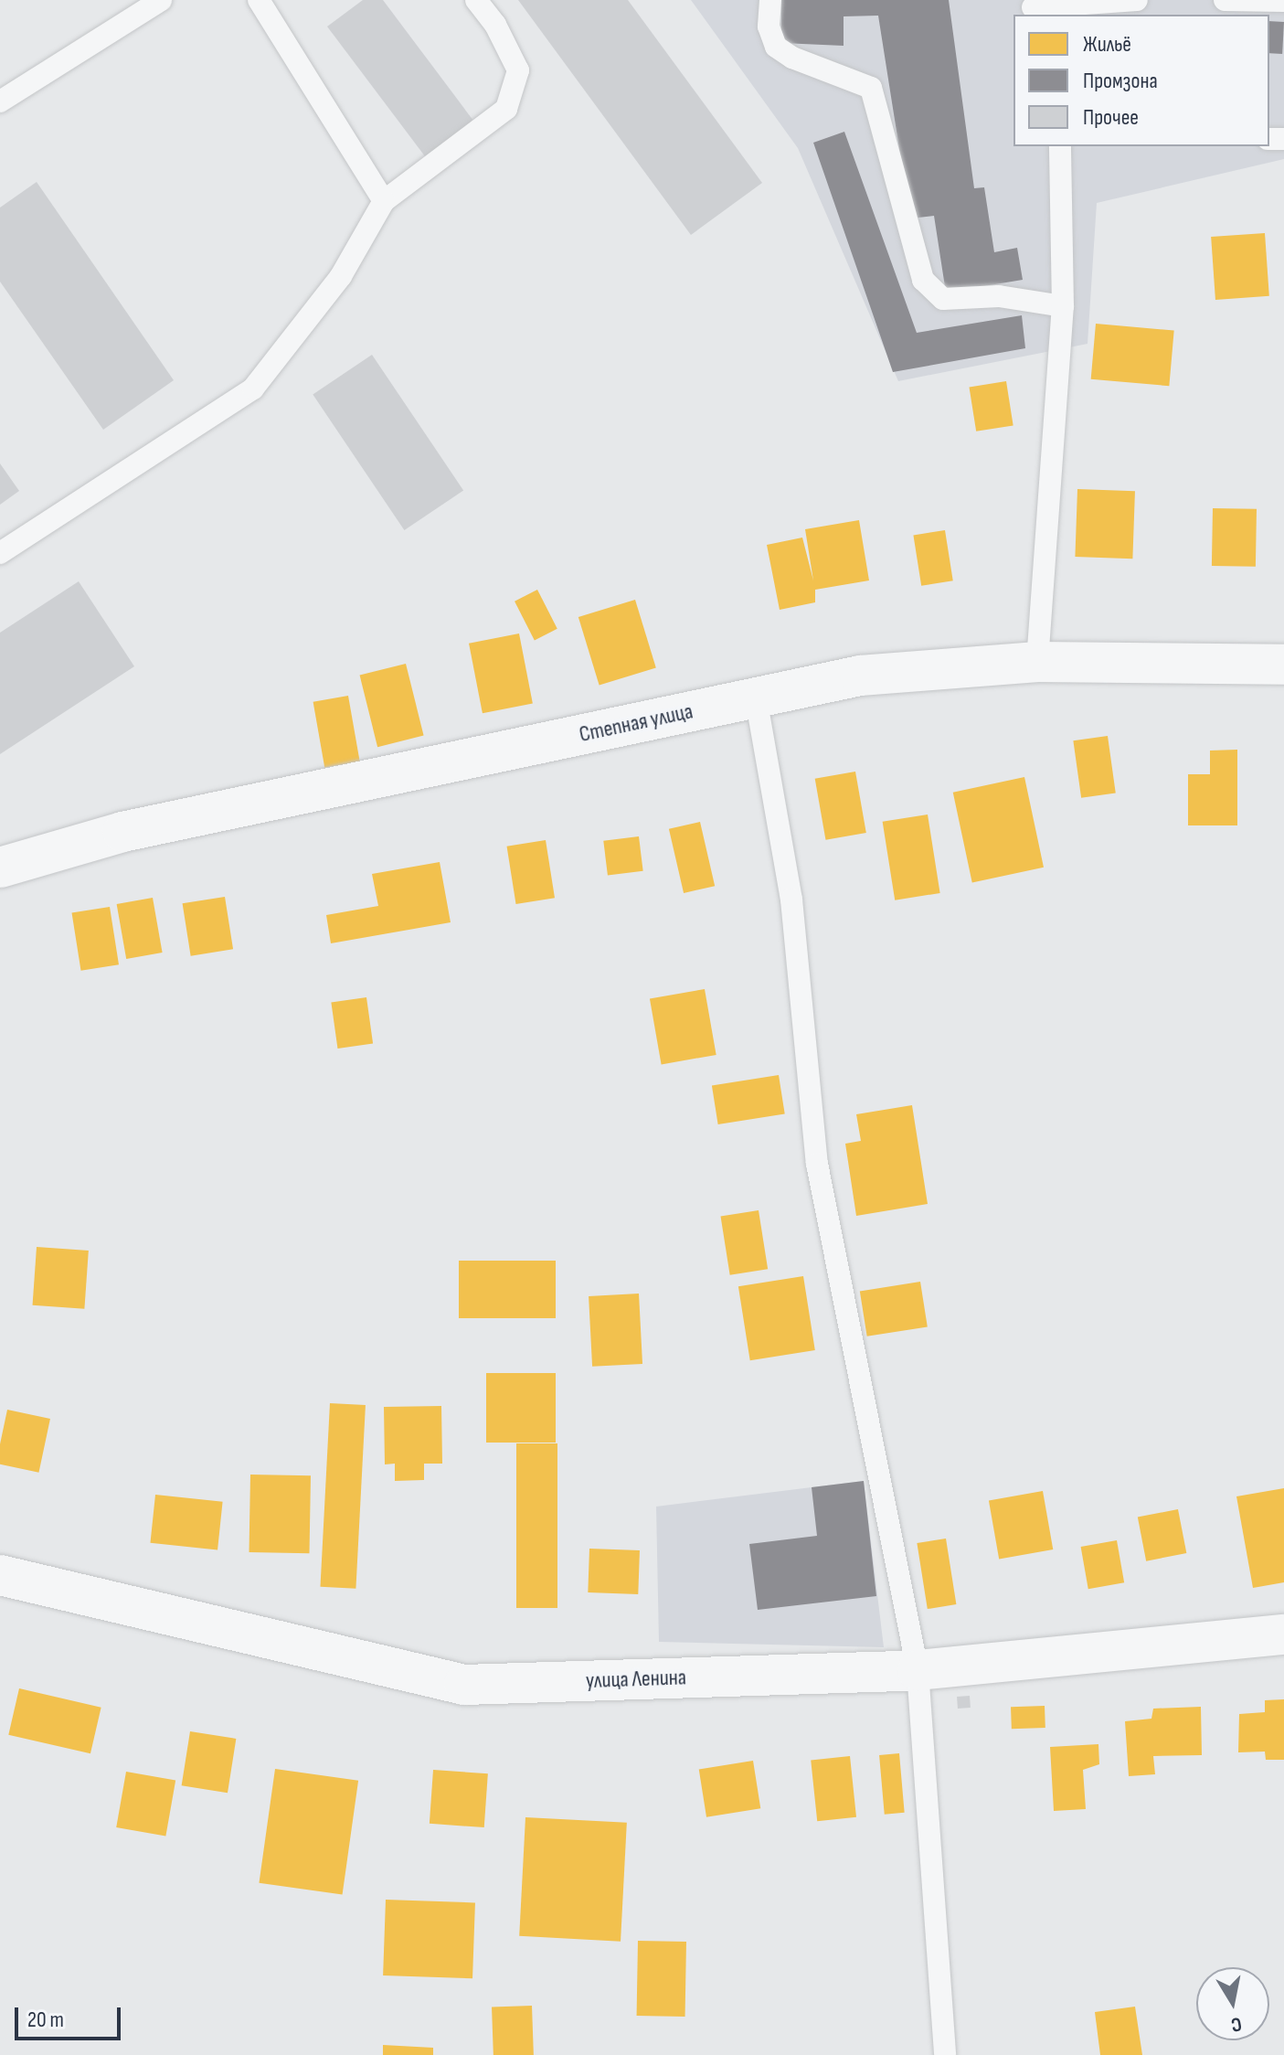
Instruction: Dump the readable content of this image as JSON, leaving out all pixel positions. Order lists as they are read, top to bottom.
{
  "streets": {
    "street": ["Степная улица", "улица Ленина"]
  },
  "legend": ["Жильё", "Промзона", "Прочее"],
  "scale_bar": "20 m",
  "north": "bottom"
}
